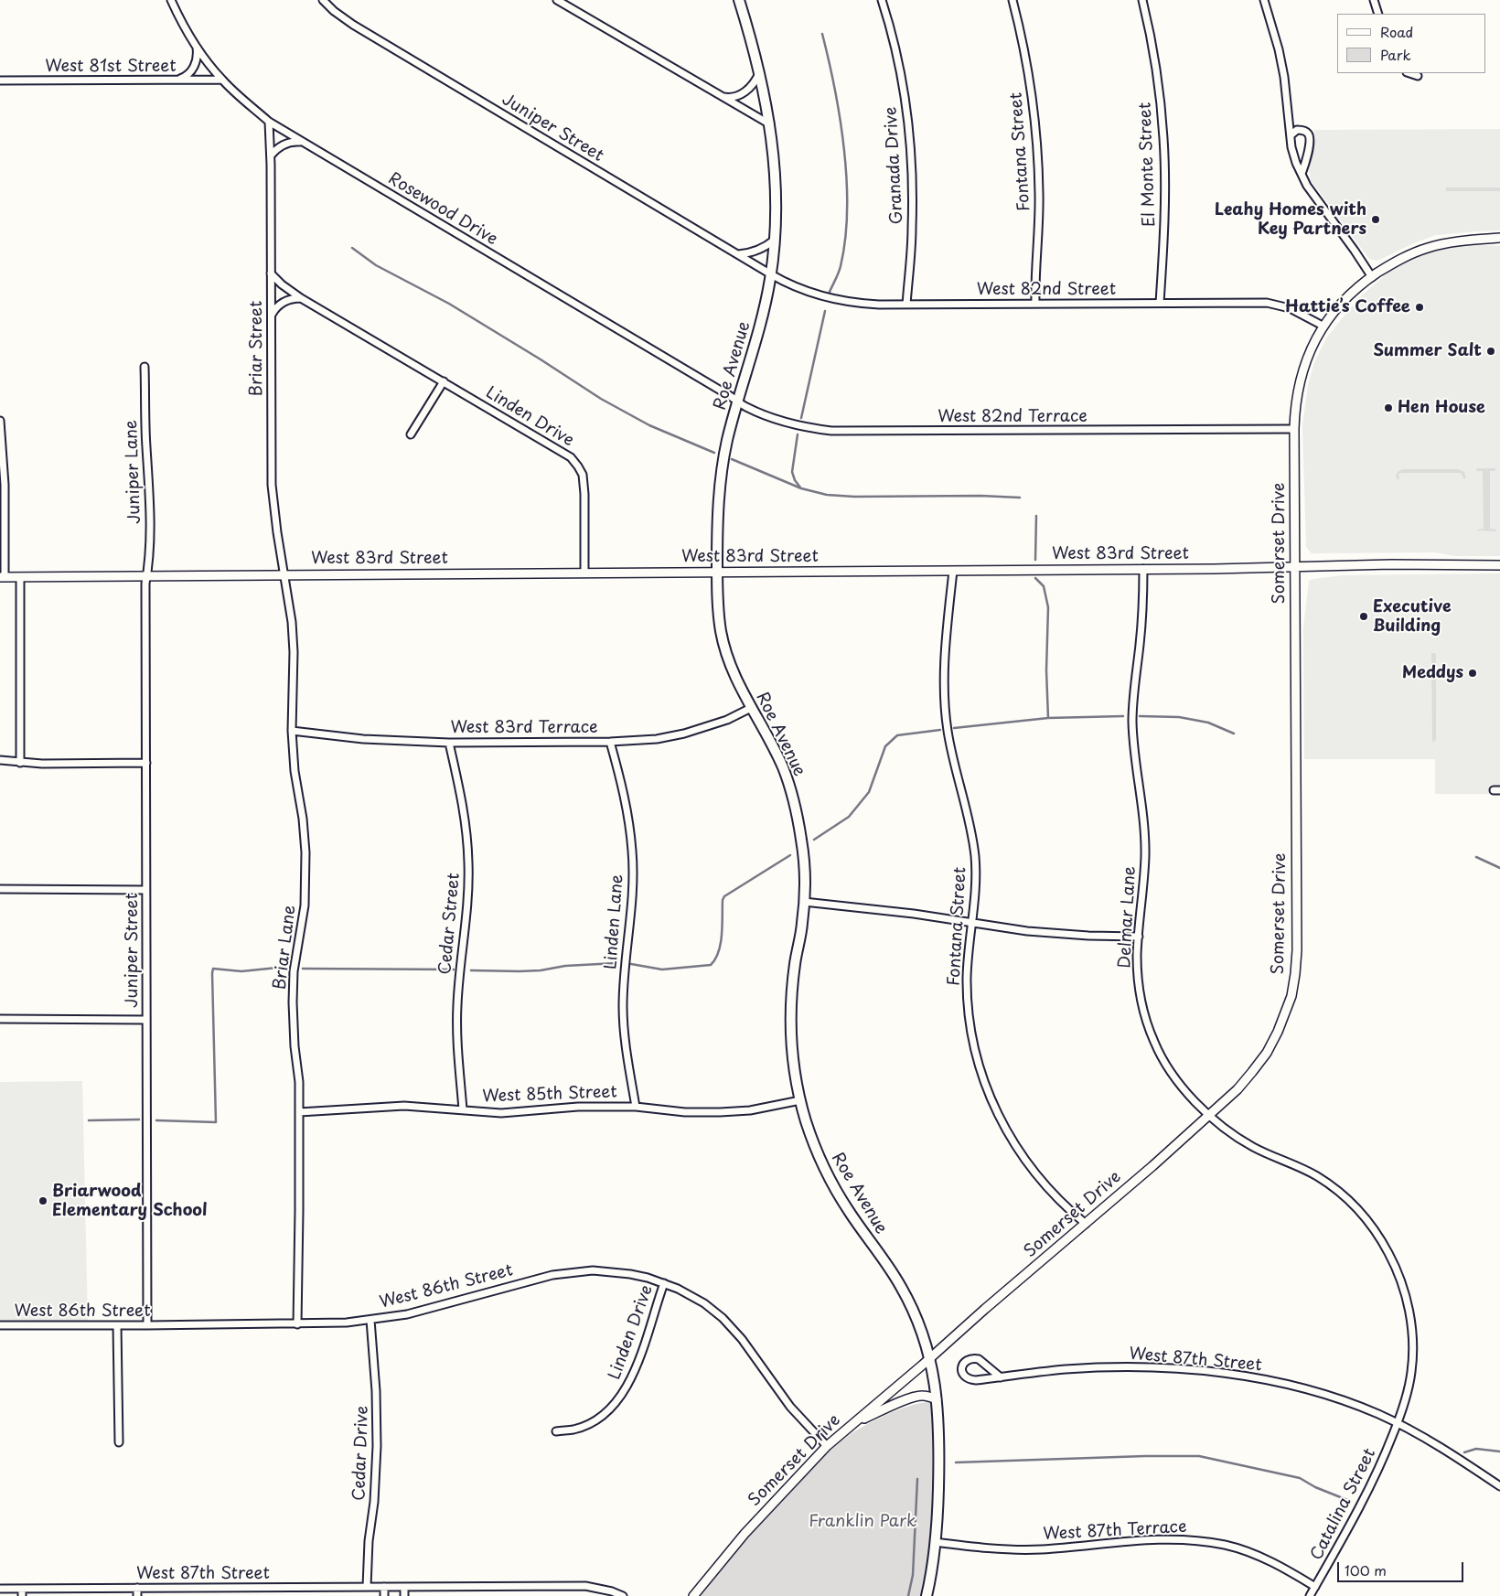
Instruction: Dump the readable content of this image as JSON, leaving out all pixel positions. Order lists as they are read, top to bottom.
{
  "streets": {
    "main road": ["Roe Avenue"],
    "street": [
      "West 81st Street",
      "Juniper Street",
      "Fontana Street",
      "El Monte Street",
      "Granada Drive",
      "Rosewood Drive",
      "West 82nd Street",
      "Briar Street",
      "Linden Drive",
      "West 82nd Terrace",
      "Juniper Lane",
      "Somerset Drive",
      "West 83rd Street",
      "West 83rd Terrace",
      "Delmar Lane",
      "Linden Lane",
      "Cedar Street",
      "Briar Lane",
      "West 85th Street",
      "West 86th Street",
      "West 87th Street",
      "Cedar Drive",
      "Catalina Street",
      "West 87th Terrace"
    ]
  },
  "crossings": [
    ["West 81st Street", "Rosewood Drive"],
    ["Juniper Street", "West 82nd Street"],
    ["Juniper Street", "Roe Avenue"],
    ["Juniper Street", "Juniper Lane"],
    ["Juniper Street", "West 83rd Street"],
    ["Juniper Street", "West 86th Street"],
    ["Fontana Street", "West 82nd Street"],
    ["Fontana Street", "Somerset Drive"],
    ["Fontana Street", "West 83rd Street"],
    ["El Monte Street", "West 82nd Street"],
    ["Granada Drive", "West 82nd Street"],
    ["Rosewood Drive", "Briar Street"],
    ["Rosewood Drive", "Roe Avenue"],
    ["Rosewood Drive", "West 82nd Terrace"],
    ["West 82nd Street", "Roe Avenue"],
    ["West 82nd Street", "Somerset Drive"],
    ["Briar Street", "Linden Drive"],
    ["Briar Street", "West 83rd Street"],
    ["Briar Street", "Briar Lane"],
    ["Roe Avenue", "West 82nd Terrace"],
    ["Roe Avenue", "Somerset Drive"],
    ["Roe Avenue", "West 83rd Street"],
    ["Roe Avenue", "West 83rd Terrace"],
    ["Roe Avenue", "West 85th Street"],
    ["Roe Avenue", "West 87th Terrace"],
    ["Linden Drive", "West 83rd Street"],
    ["Linden Drive", "West 86th Street"],
    ["West 82nd Terrace", "Somerset Drive"],
    ["Juniper Lane", "West 83rd Street"],
    ["Somerset Drive", "West 83rd Street"],
    ["Somerset Drive", "Delmar Lane"],
    ["Somerset Drive", "West 86th Street"],
    ["West 83rd Street", "Delmar Lane"],
    ["West 83rd Street", "Briar Lane"],
    ["West 83rd Terrace", "Linden Lane"],
    ["West 83rd Terrace", "Cedar Street"],
    ["West 83rd Terrace", "Briar Lane"],
    ["Delmar Lane", "West 87th Street"],
    ["Delmar Lane", "Catalina Street"],
    ["Linden Lane", "West 85th Street"],
    ["Cedar Street", "West 85th Street"],
    ["Briar Lane", "West 85th Street"],
    ["Briar Lane", "West 86th Street"],
    ["West 86th Street", "Cedar Drive"],
    ["West 87th Street", "Cedar Drive"],
    ["West 87th Street", "Catalina Street"],
    ["Catalina Street", "West 87th Terrace"]
  ],
  "parks": ["Franklin Park"],
  "places": [
    "Leahy Homes with Key Partners",
    "Hattie’s Coffee",
    "Summer Salt",
    "Hen House",
    "Executive Building",
    "Meddys",
    "Briarwood Elementary School"
  ],
  "legend": ["Road", "Park"],
  "scale_bar": "100 m"
}
